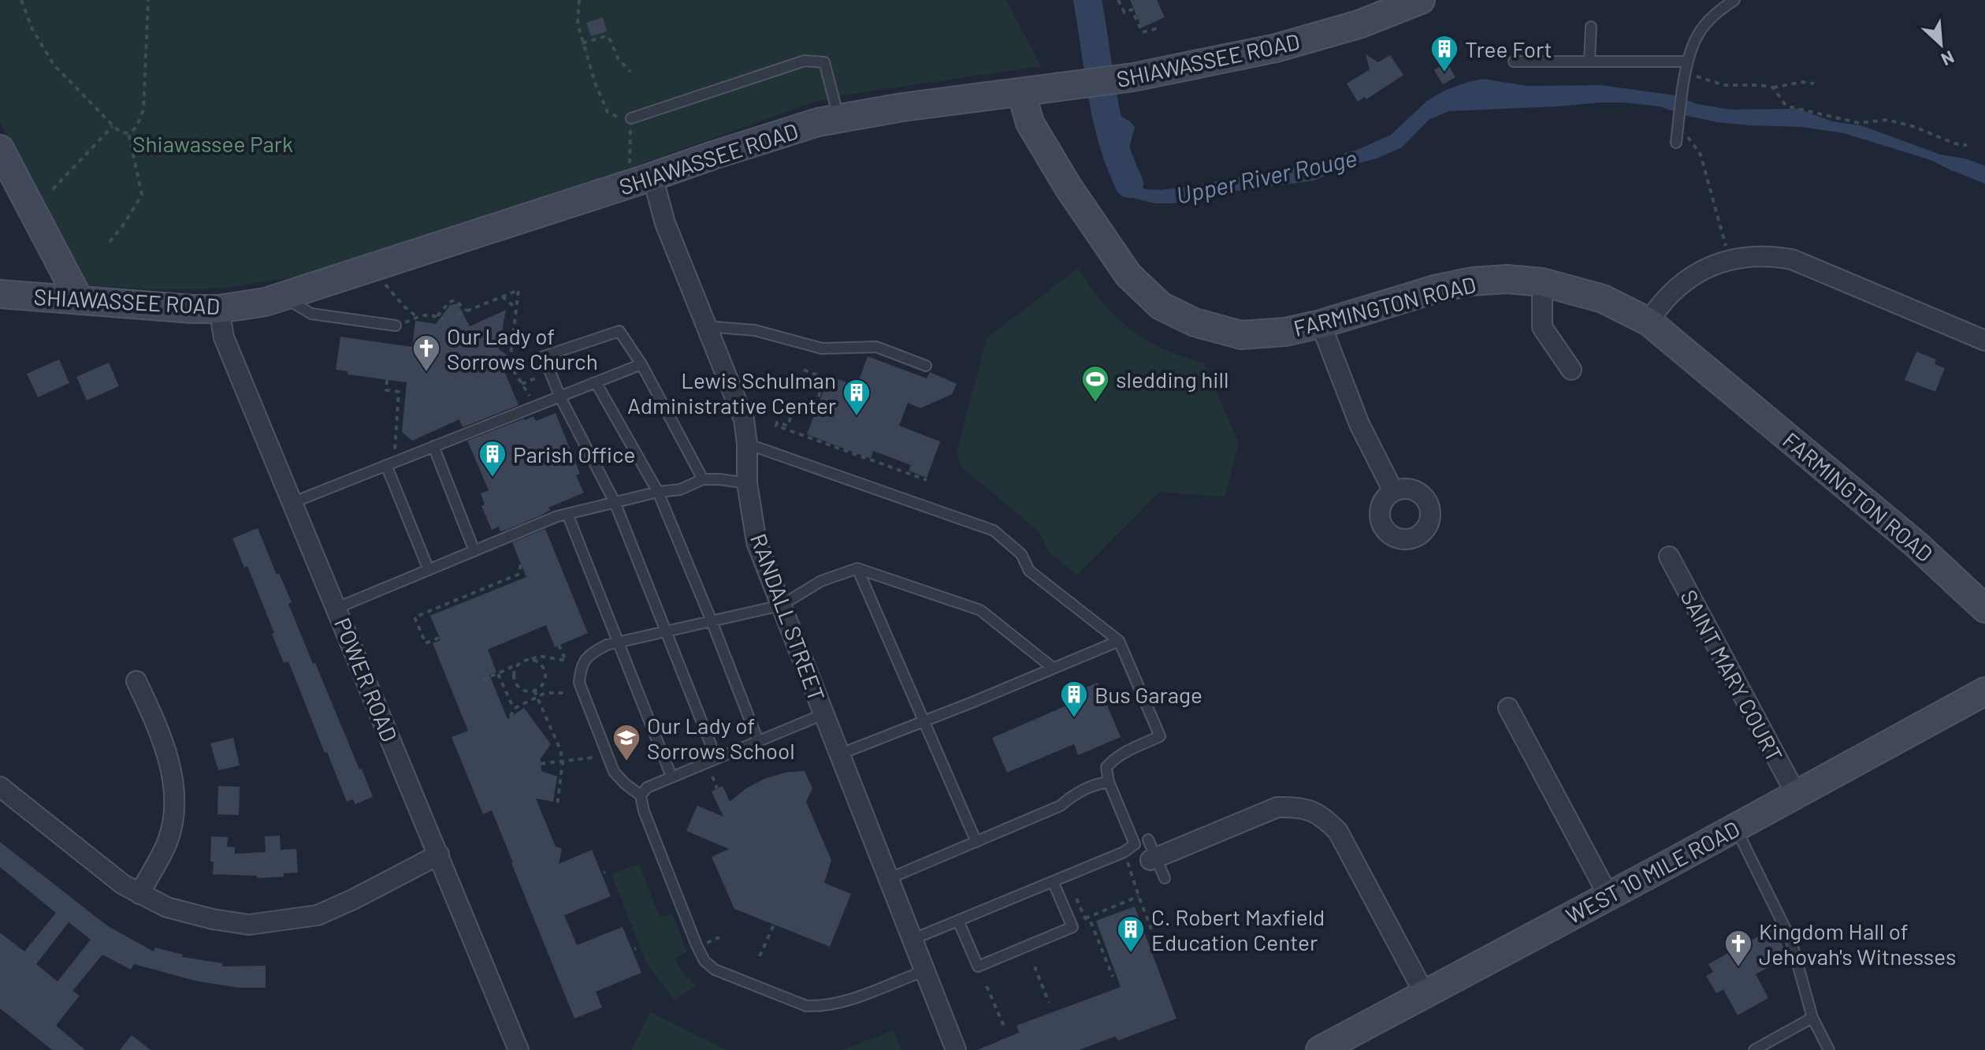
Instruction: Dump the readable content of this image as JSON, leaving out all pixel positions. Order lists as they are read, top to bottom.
{
  "streets": {
    "street": [
      "SHIAWASSEE ROAD",
      "FARMINGTON ROAD",
      "RANDALL STREET",
      "SAINT MARY COURT",
      "POWER ROAD",
      "WEST 10 MILE ROAD"
    ]
  },
  "crossings": [
    ["SHIAWASSEE ROAD", "FARMINGTON ROAD"],
    ["SHIAWASSEE ROAD", "RANDALL STREET"],
    ["SHIAWASSEE ROAD", "POWER ROAD"],
    ["SAINT MARY COURT", "WEST 10 MILE ROAD"]
  ],
  "water": ["Upper River Rouge"],
  "parks": ["Shiawassee Park"],
  "places": {
    "building": [
      "Tree Fort",
      "Lewis Schulman Administrative Center",
      "Parish Office",
      "Bus Garage",
      "C. Robert Maxfield Education Center"
    ],
    "church": ["Our Lady of Sorrows Church", "Kingdom Hall of Jehovah's Witnesses"],
    "sports": ["sledding hill"],
    "school or university": ["Our Lady of Sorrows School"]
  },
  "north": "bottom right"
}
